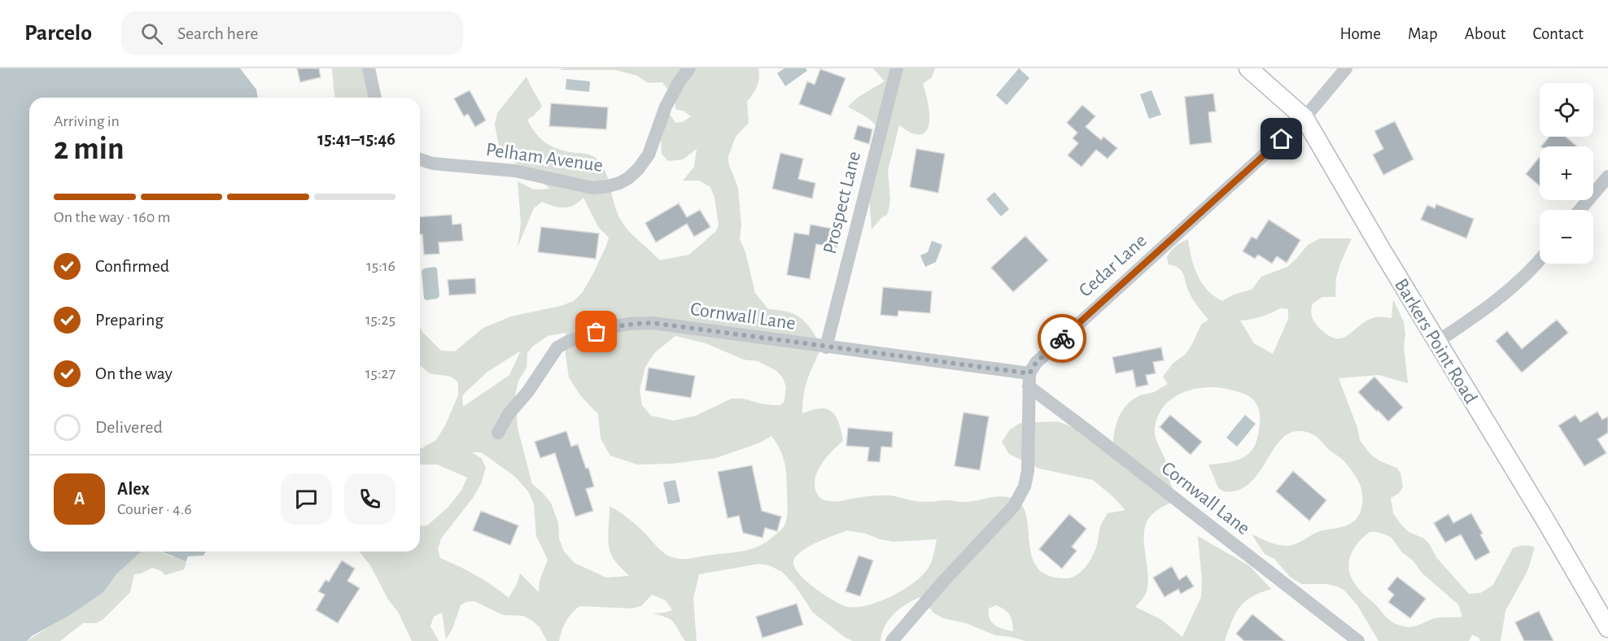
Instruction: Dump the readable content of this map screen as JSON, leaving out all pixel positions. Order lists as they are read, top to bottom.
{
  "streets": {
    "street": [
      "Pelham Avenue",
      "Prospect Lane",
      "Cedar Lane",
      "Cornwall Lane",
      "Barkers Point Road"
    ]
  },
  "crossings": [
    ["Prospect Lane", "Cornwall Lane"],
    ["Cedar Lane", "Cornwall Lane"],
    ["Cedar Lane", "Barkers Point Road"]
  ],
  "page": {
    "header": "Parcelo",
    "search": "Search here",
    "nav": [
      "Home",
      "Map",
      "About",
      "Contact"
    ],
    "map_buttons": ["+", "−"],
    "heading": ["2 min", "Arriving in", "15:41–15:46"],
    "panel": ["Alex", "Courier · 4.6"],
    "bar": "On the way · 160 m",
    "list": [
      ["Confirmed", "15:16"],
      ["Preparing", "15:25"],
      ["On the way", "15:27"],
      "Delivered"
    ],
    "round": "A"
  }
}
